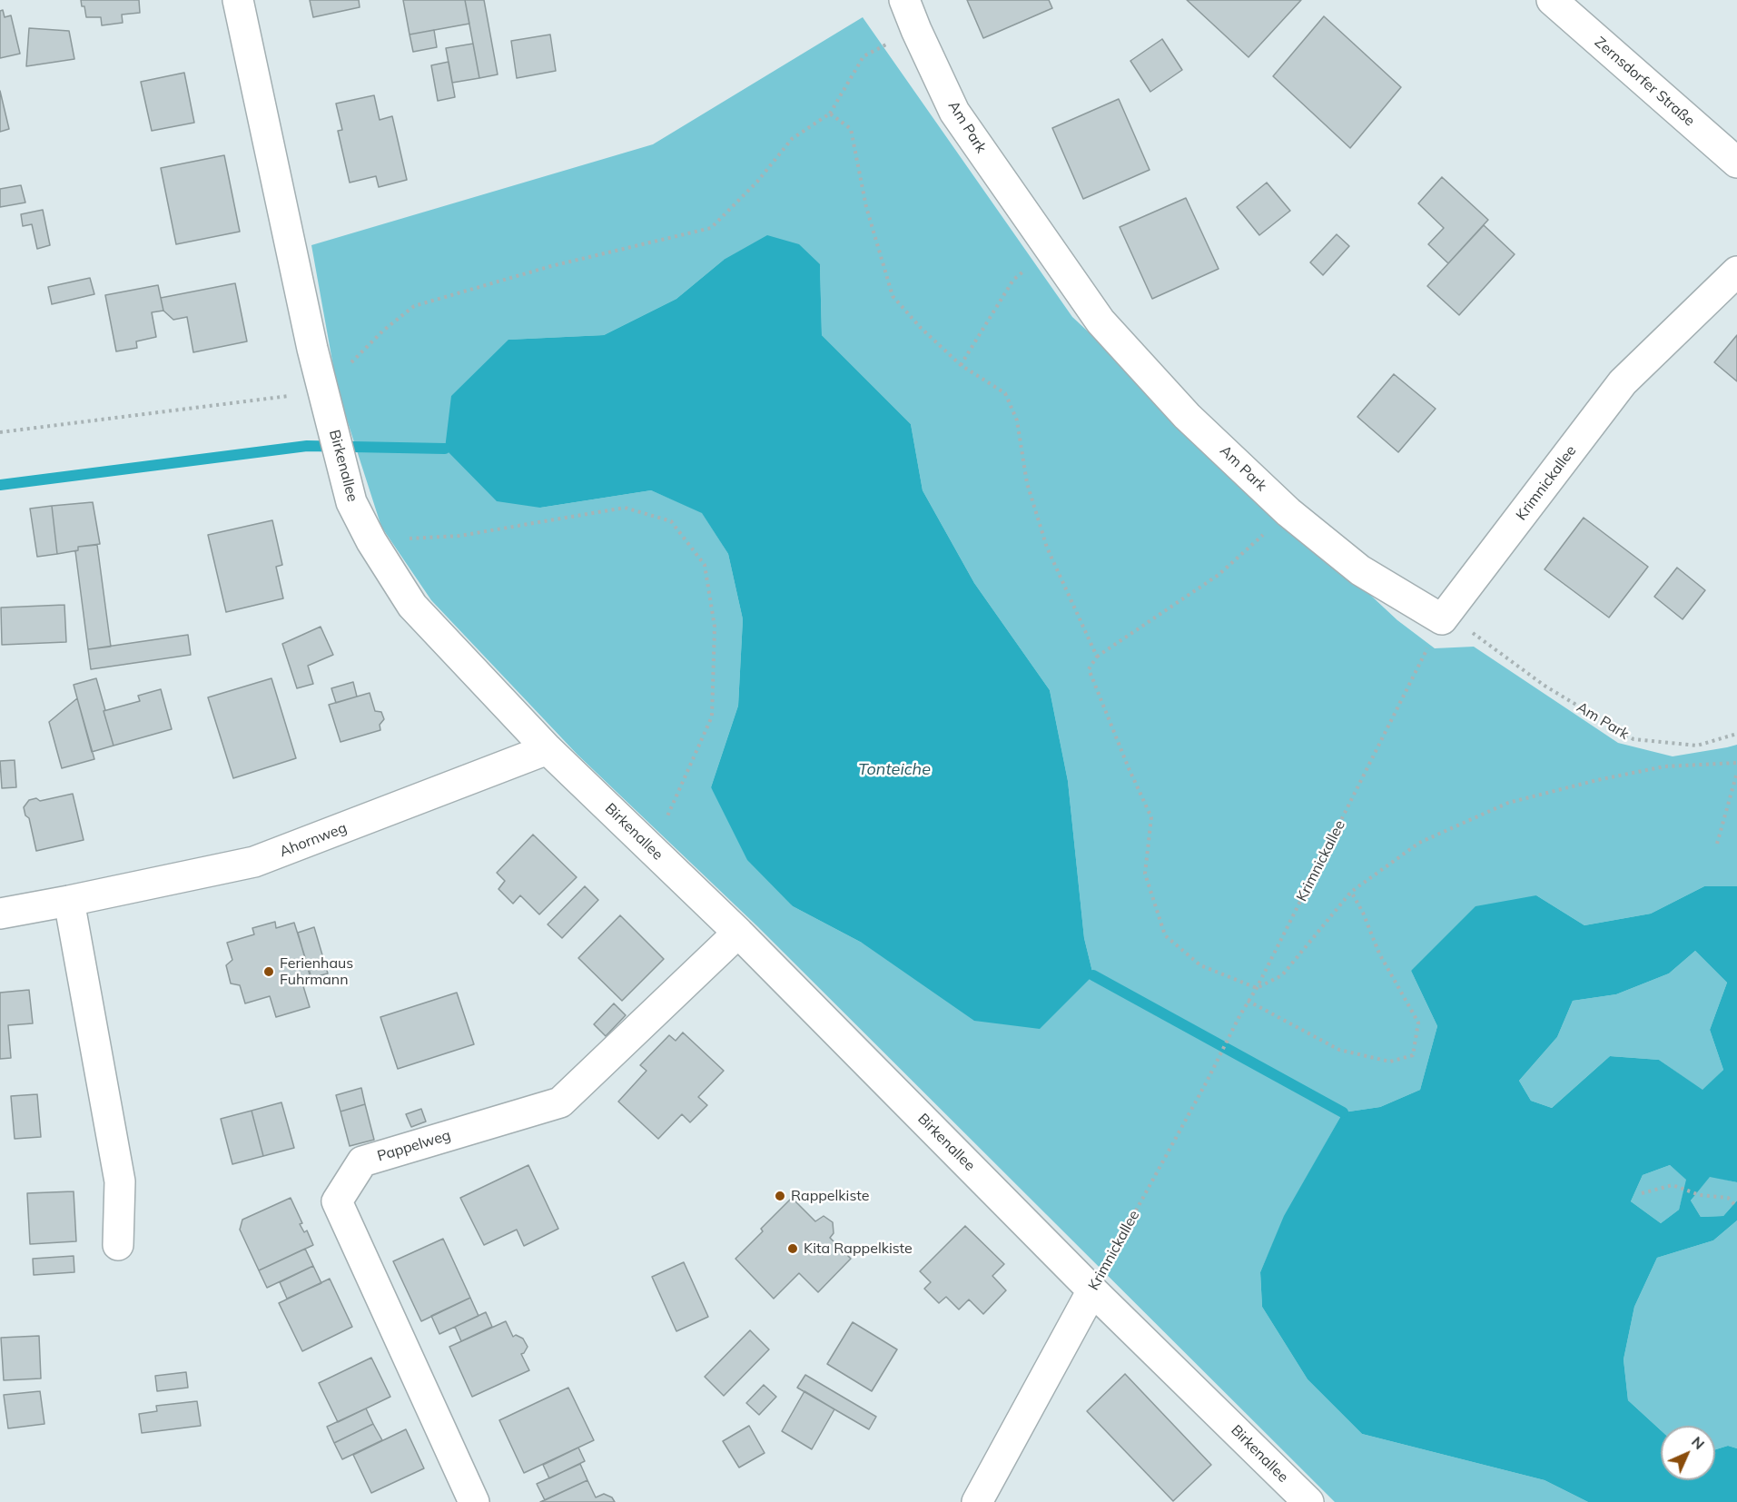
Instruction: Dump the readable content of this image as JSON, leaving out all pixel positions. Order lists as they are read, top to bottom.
{
  "streets": {
    "street": [
      "Zernsdorfer Straße",
      "Am Park",
      "Birkenallee",
      "Krimnickallee",
      "Ahornweg",
      "Pappelweg"
    ]
  },
  "crossings": [
    ["Am Park", "Krimnickallee"],
    ["Birkenallee", "Krimnickallee"],
    ["Birkenallee", "Ahornweg"],
    ["Birkenallee", "Pappelweg"]
  ],
  "water": ["Tonteiche"],
  "places": ["Ferienhaus Fuhrmann", "Rappelkiste", "Kita Rappelkiste"],
  "north": "top right"
}
